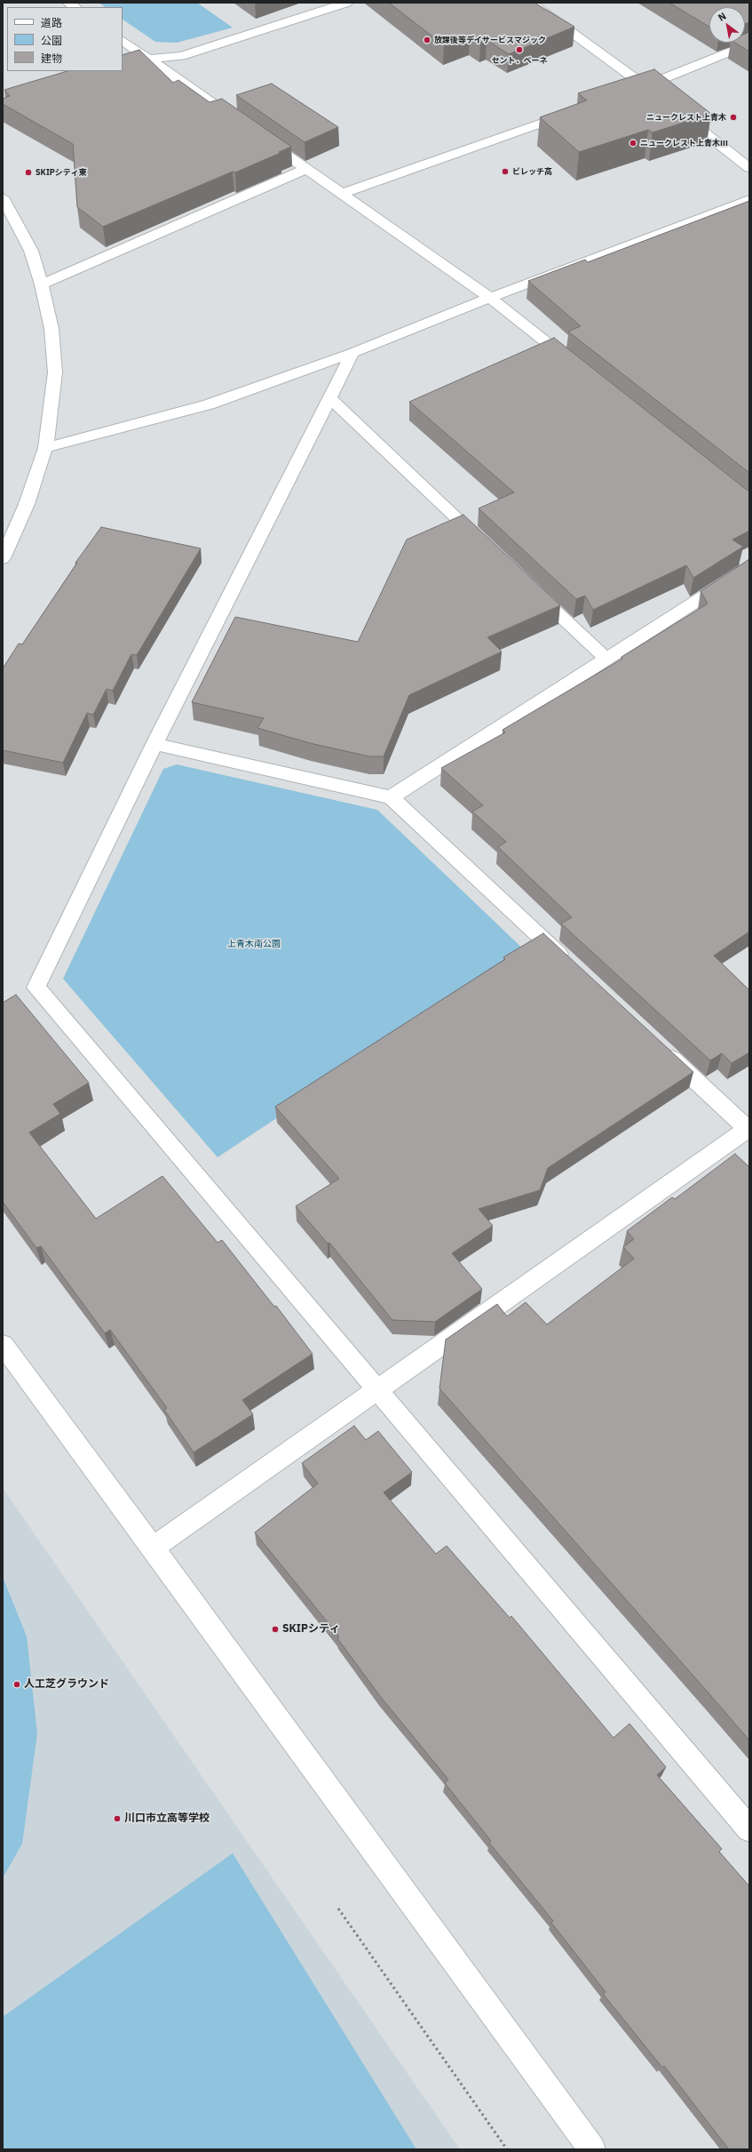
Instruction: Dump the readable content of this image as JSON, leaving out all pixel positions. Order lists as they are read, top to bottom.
{
  "parks": ["上青木南公園"],
  "places": [
    "放課後等デイサービスマジック",
    "セント．ベーネ",
    "ニュークレスト上青木",
    "ニュークレスト上青木Ⅲ",
    "ビレッチ高",
    "SKIPシティ東",
    "SKIPシティ",
    "人工芝グラウンド",
    "川口市立高等学校"
  ],
  "legend": ["道路", "公園", "建物"],
  "north": "top left"
}
